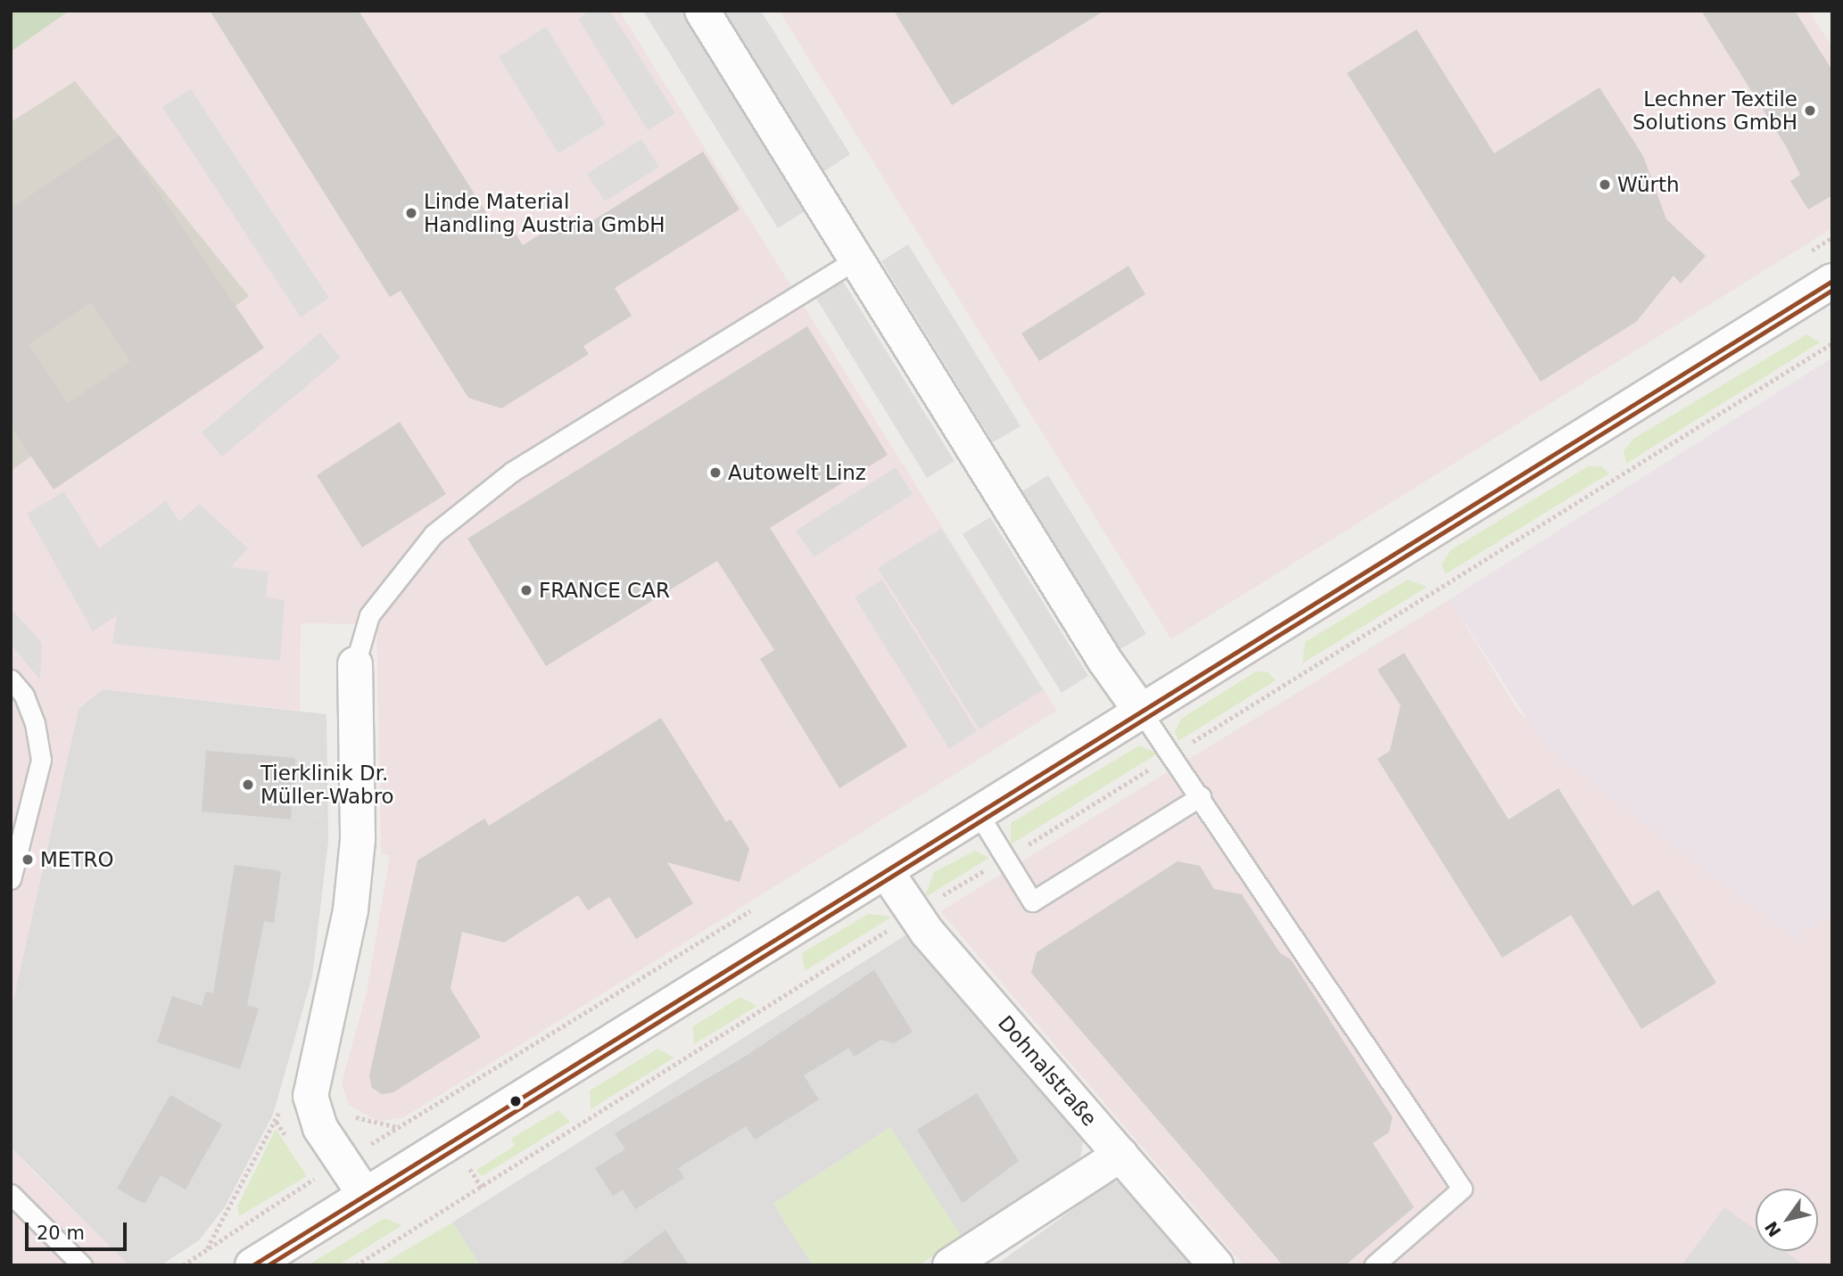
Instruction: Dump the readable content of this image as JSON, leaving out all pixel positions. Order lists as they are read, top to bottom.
{
  "streets": {
    "street": ["Dohnalstraße"]
  },
  "places": [
    "Lechner Textile Solutions GmbH",
    "Würth",
    "Linde Material Handling Austria GmbH",
    "Autowelt Linz",
    "FRANCE CAR",
    "Tierklinik Dr. Müller-Wabro",
    "METRO"
  ],
  "scale_bar": "20 m",
  "north": "bottom left"
}
